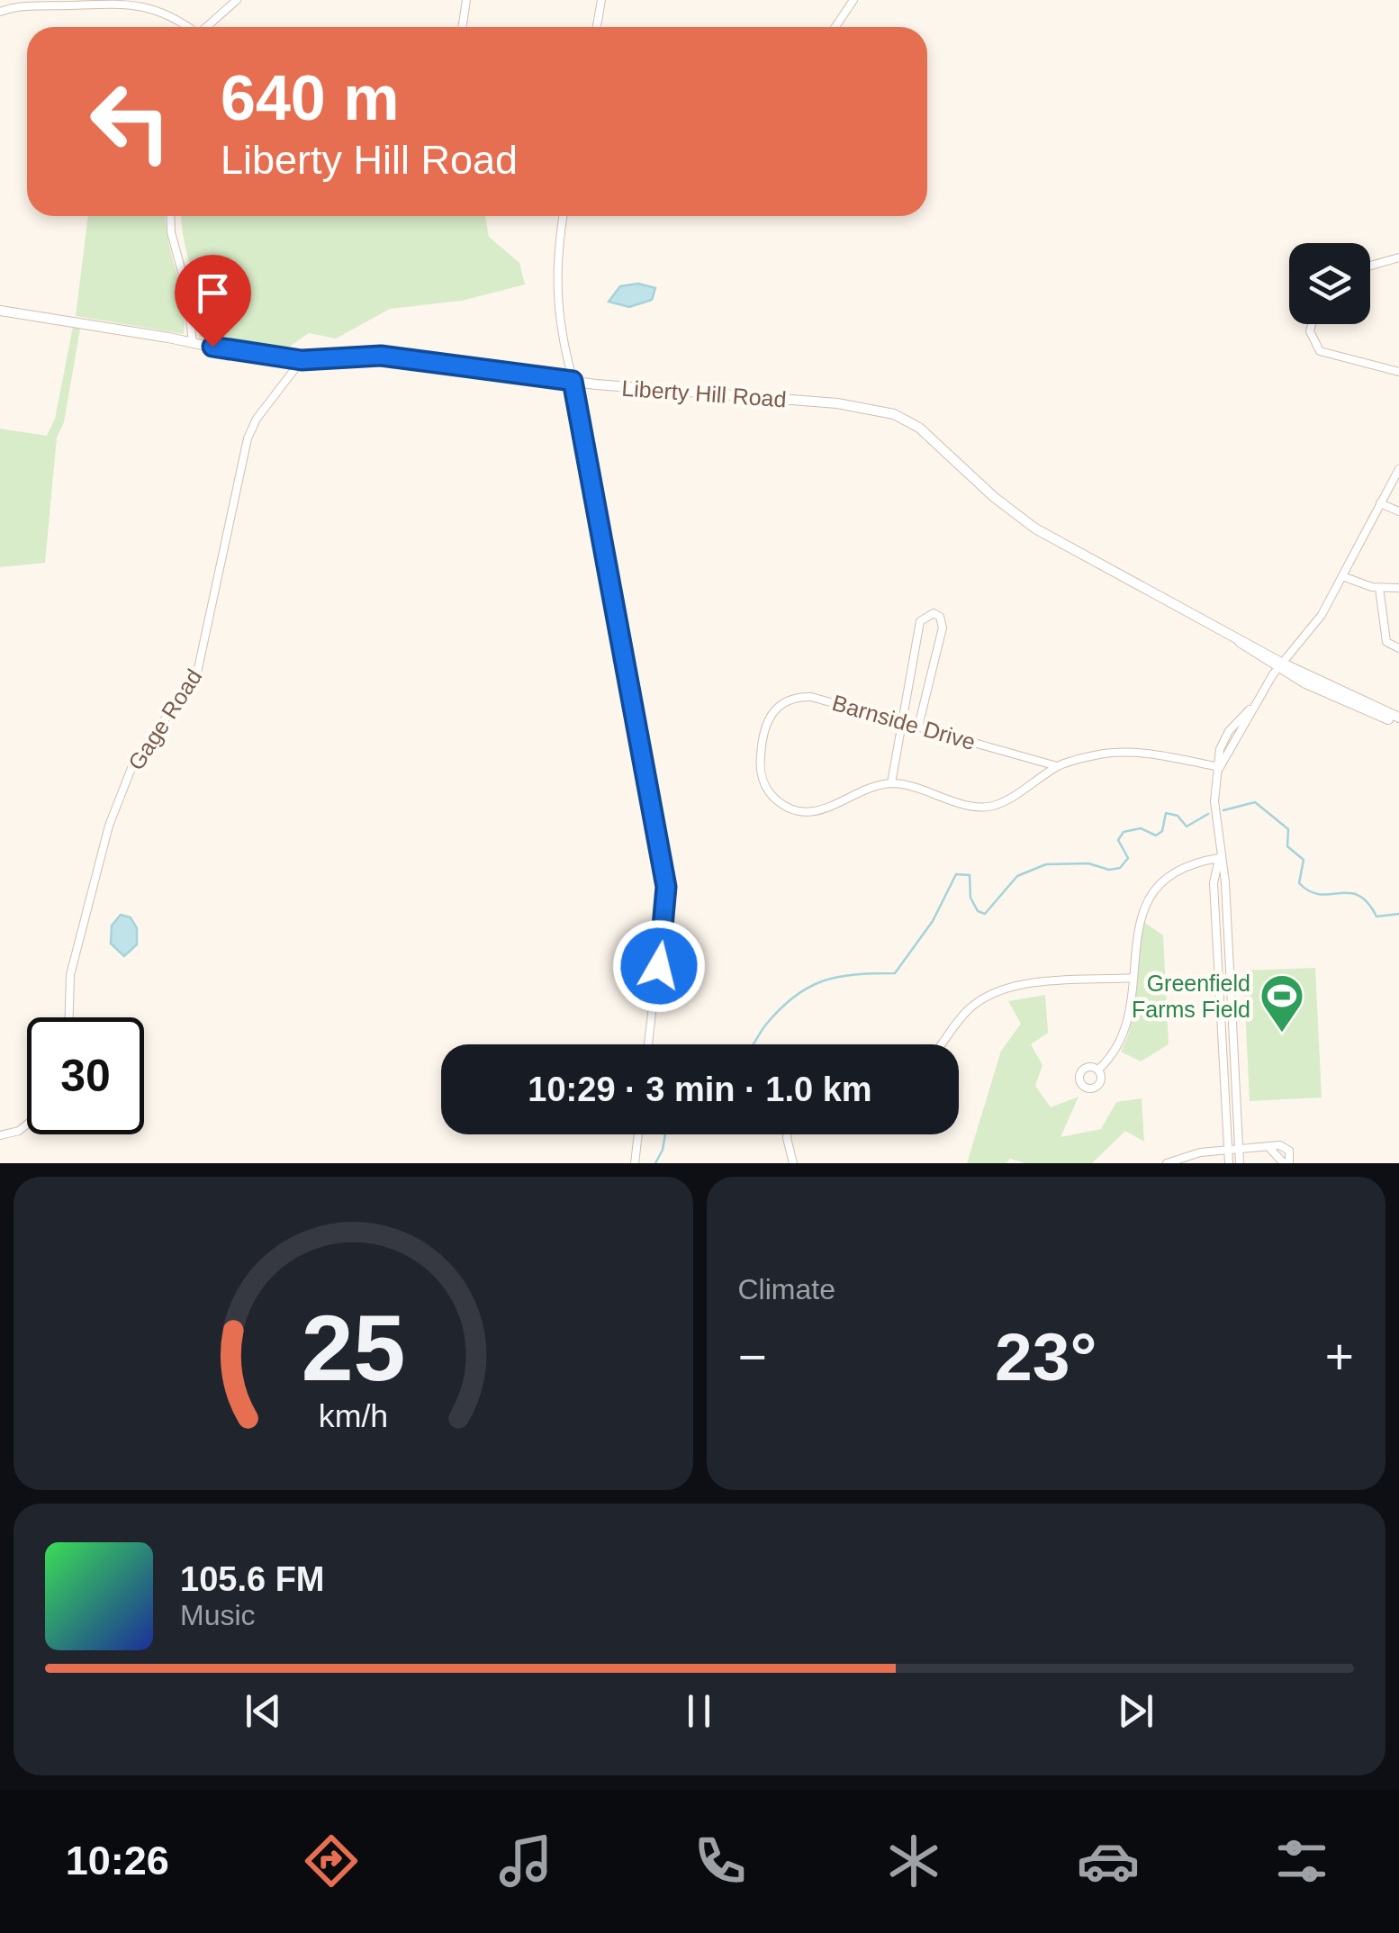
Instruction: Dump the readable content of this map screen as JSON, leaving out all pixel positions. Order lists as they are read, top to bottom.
{
  "streets": {
    "street": ["Liberty Hill Road", "Gage Road", "Barnside Drive"]
  },
  "crossings": [
    ["Liberty Hill Road", "Gage Road"]
  ],
  "places": {
    "sports": ["Greenfield Farms Field"]
  },
  "page": {
    "turn": ["640 m", "Liberty Hill Road"],
    "limit": "30",
    "trip": "10:29 · 3 min · 1.0 km",
    "tile": "Climate",
    "heat": ["−", "23°", "+"],
    "song": ["105.6 FM", "Music"],
    "tabs": "10:26",
    "gauge": ["25", "km/h"]
  }
}
